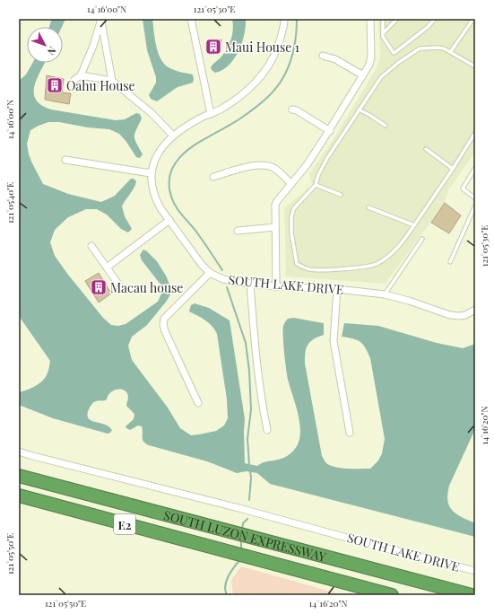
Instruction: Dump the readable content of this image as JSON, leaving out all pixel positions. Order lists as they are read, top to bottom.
{
  "streets": {
    "highway": ["E2", "SOUTH LUZON EXPRESSWAY"],
    "street": ["SOUTH LAKE DRIVE"]
  },
  "places": {
    "building": ["Maui House 1", "Oahu House", "Macau house"]
  },
  "north": "bottom right",
  "coordinates": [
    "14°16'00\"N",
    "121°05'30\"E",
    "121°05'40\"E",
    "14°16'20\"N",
    "121°05'50\"E"
  ]
}
